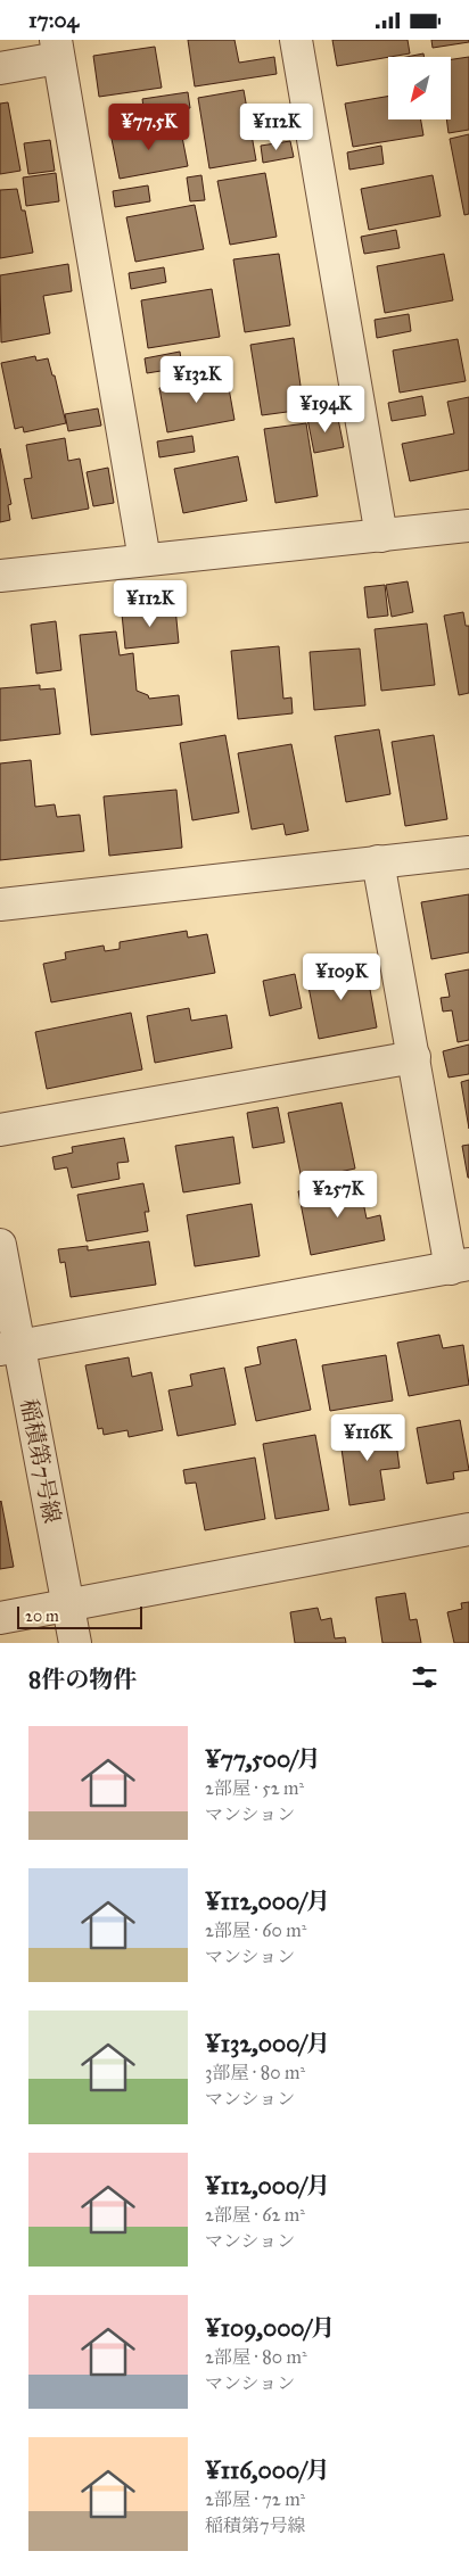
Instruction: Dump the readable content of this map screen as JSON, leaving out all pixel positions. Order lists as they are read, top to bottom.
{
  "streets": {
    "street": ["稲積第7号線"]
  },
  "scale_bar": "20 m",
  "north": "bottom left",
  "page": {
    "status": "17:04",
    "price": [
      "¥77.5K",
      "¥112K",
      "¥132K",
      "¥194K",
      "¥112K",
      "¥109K",
      "¥257K",
      "¥116K"
    ],
    "scale": "20 m",
    "heading": "8件の物件",
    "list": [
      {
        "name": "¥77,500/月",
        "note": "2部屋 · 52 m² · マンション"
      },
      {
        "name": "¥112,000/月",
        "note": "2部屋 · 60 m² · マンション"
      },
      {
        "name": "¥132,000/月",
        "note": "3部屋 · 80 m² · マンション"
      },
      {
        "name": "¥112,000/月",
        "note": "2部屋 · 62 m² · マンション"
      },
      {
        "name": "¥109,000/月",
        "note": "2部屋 · 80 m² · マンション"
      },
      {
        "name": "¥116,000/月",
        "note": "2部屋 · 72 m² · 稲積第7号線"
      }
    ]
  }
}
